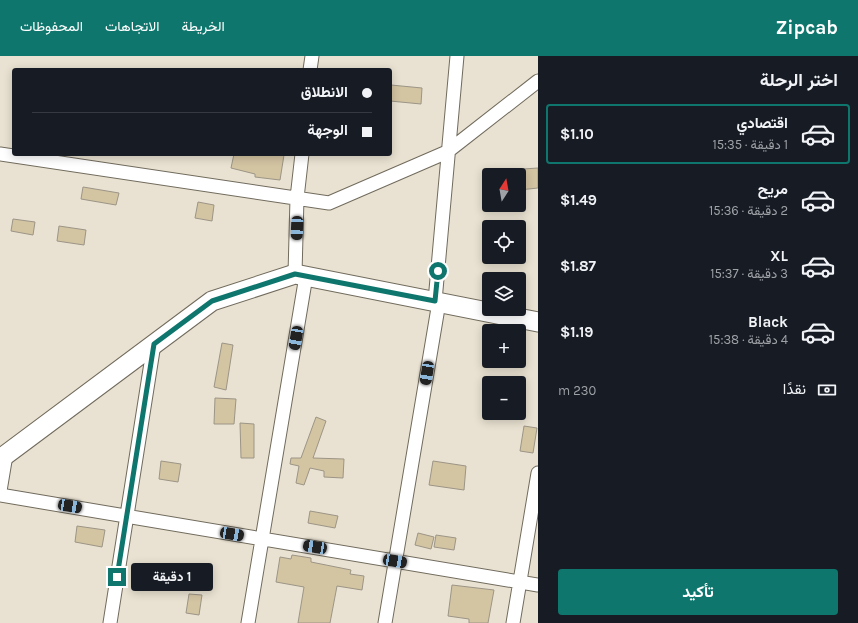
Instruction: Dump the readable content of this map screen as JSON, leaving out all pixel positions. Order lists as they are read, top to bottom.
{
  "north": "top",
  "page": {
    "header": "Zipcab",
    "nav": ["الخريطة", "الاتجاهات", "المحفوظات"],
    "heading": "اختر الرحلة",
    "banner": ["الانطلاق", "الوجهة"],
    "list": [
      {
        "name": "اقتصادي",
        "note": "1 دقيقة · 15:35",
        "value": "$1.10"
      },
      {
        "name": "مريح",
        "note": "2 دقيقة · 15:36",
        "value": "$1.49"
      },
      {
        "name": "XL",
        "note": "3 دقيقة · 15:37",
        "value": "$1.87"
      },
      {
        "name": "Black",
        "note": "4 دقيقة · 15:38",
        "value": "$1.19"
      }
    ],
    "map_buttons": ["+", "−"],
    "pay": ["نقدًا", "230 m"],
    "buttons": "تأكيد",
    "bubble": "1 دقيقة"
  }
}
